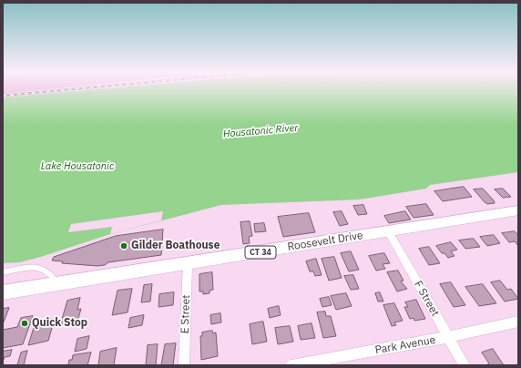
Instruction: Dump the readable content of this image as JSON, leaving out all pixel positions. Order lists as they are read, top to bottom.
{
  "streets": {
    "main road": ["Roosevelt Drive", "CT 34"],
    "street": ["F Street", "E Street", "Park Avenue"]
  },
  "crossings": [
    ["Roosevelt Drive", "F Street"],
    ["Roosevelt Drive", "E Street"],
    ["F Street", "Park Avenue"]
  ],
  "water": ["Housatonic River", "Lake Housatonic"],
  "places": ["Gilder Boathouse", "Quick Stop"]
}
